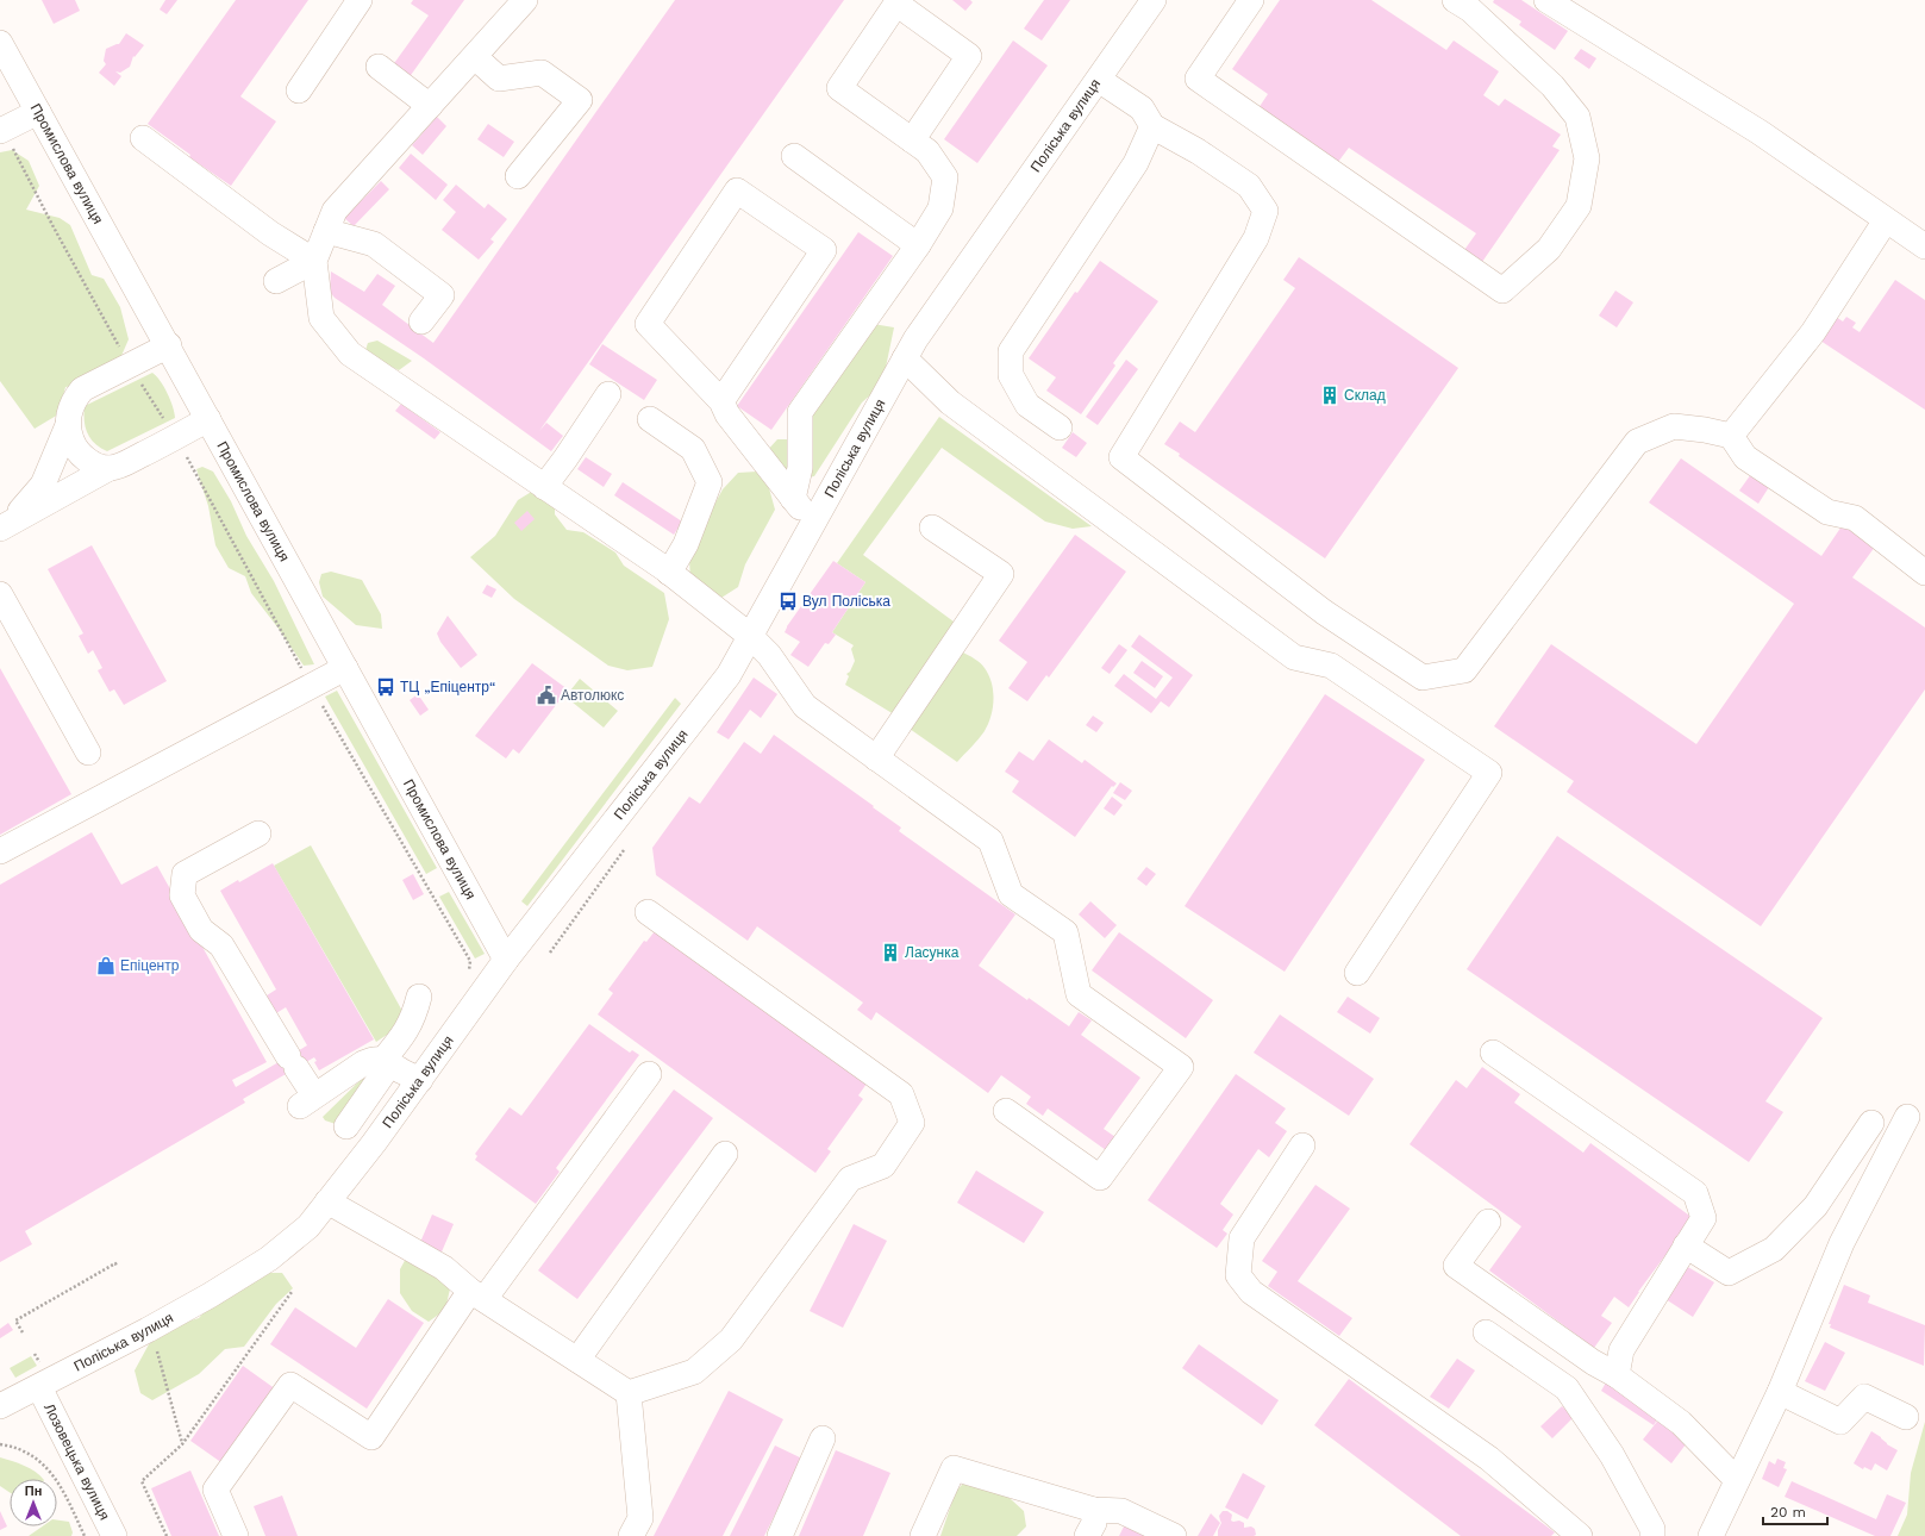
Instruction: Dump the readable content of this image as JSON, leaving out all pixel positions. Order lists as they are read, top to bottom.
{
  "streets": {
    "street": ["Поліська вулиця", "Промислова вулиця", "Лозовецька вулиця"]
  },
  "crossings": [
    ["Поліська вулиця", "Промислова вулиця"],
    ["Поліська вулиця", "Лозовецька вулиця"]
  ],
  "places": {
    "building": ["Склад", "Ласунка"],
    "bus stop": ["Вул Поліська", "ТЦ „Епіцентр“"],
    "public building": ["Автолюкс"],
    "shop": ["Епіцентр"]
  },
  "scale_bar": "20 m",
  "north": "top"
}
